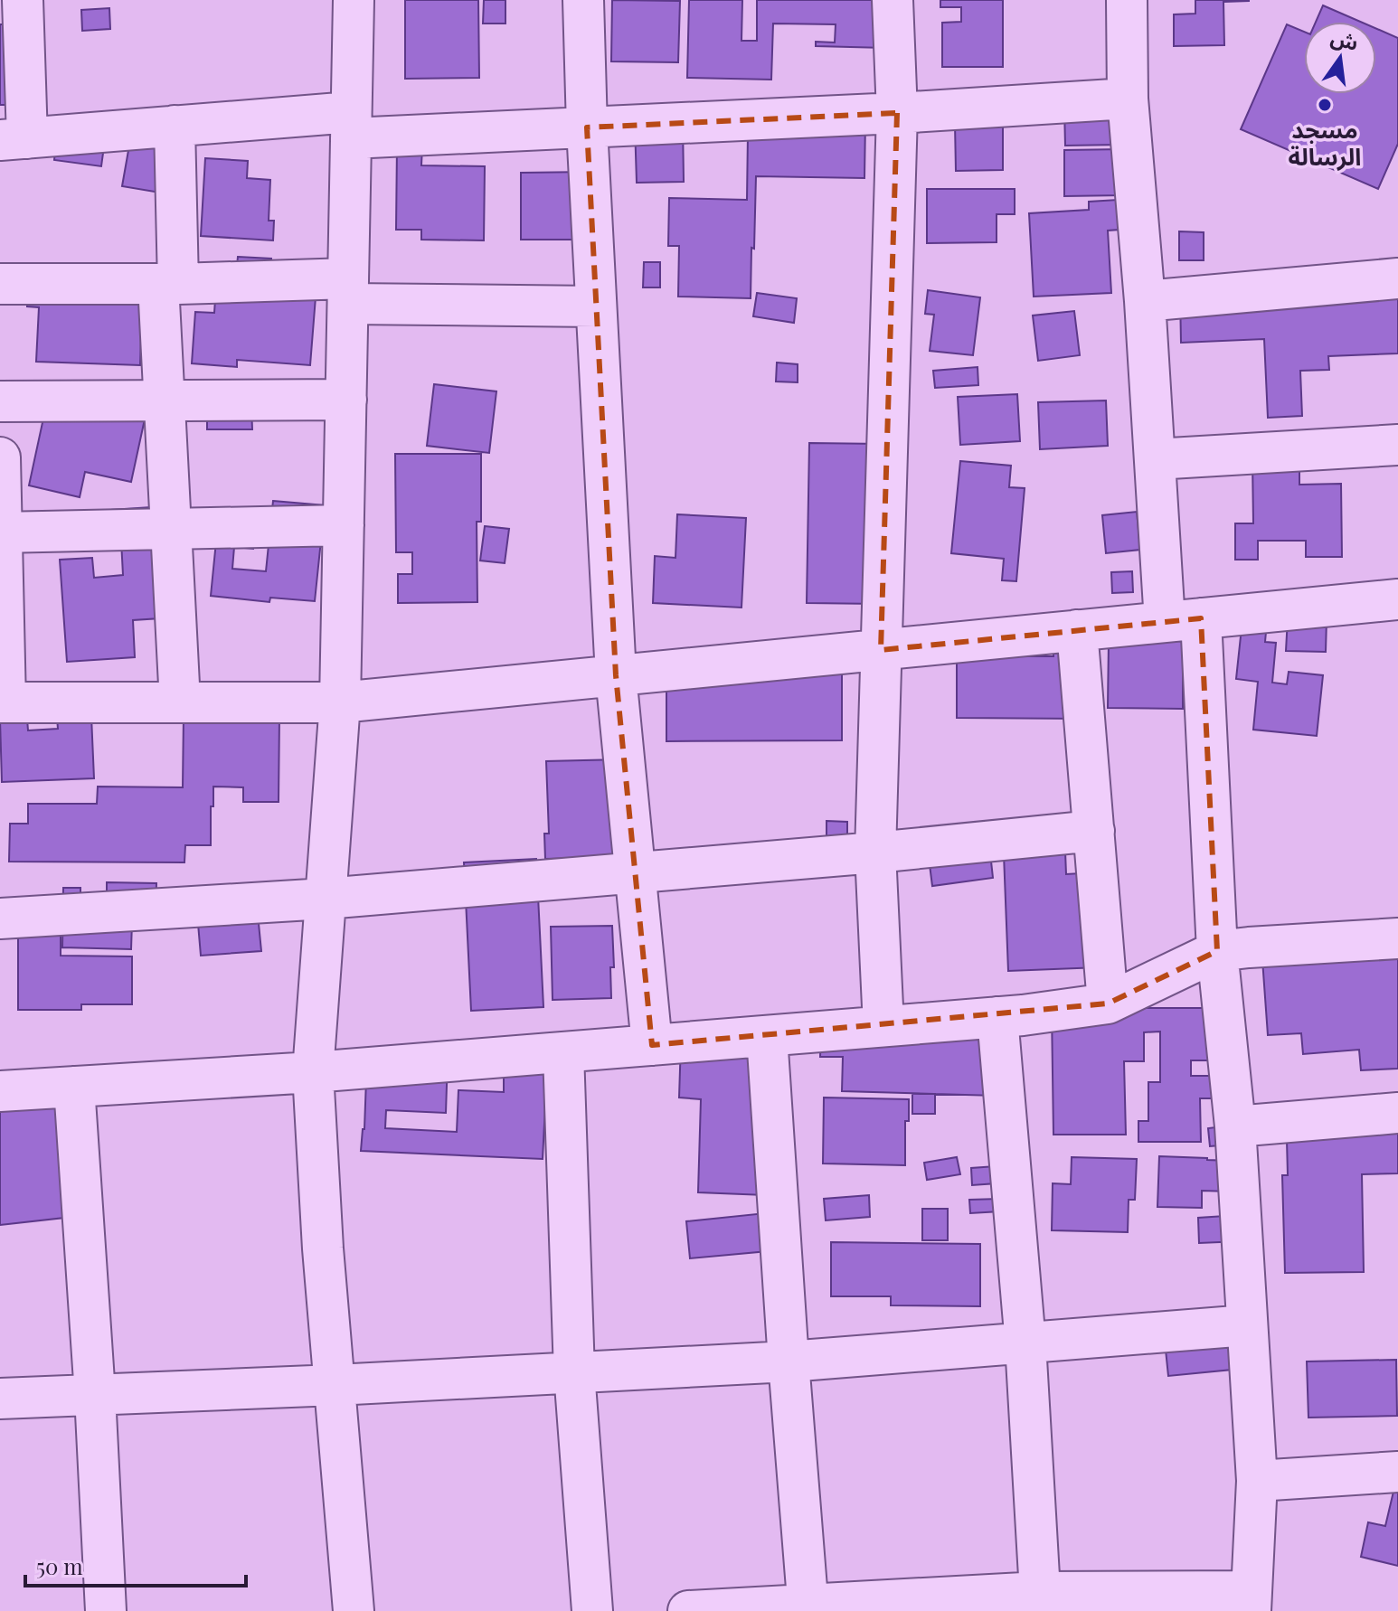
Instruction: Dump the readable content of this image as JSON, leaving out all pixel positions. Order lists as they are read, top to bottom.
{
  "places": ["مسجد الرسالة"],
  "scale_bar": "50 m",
  "north": "top"
}
